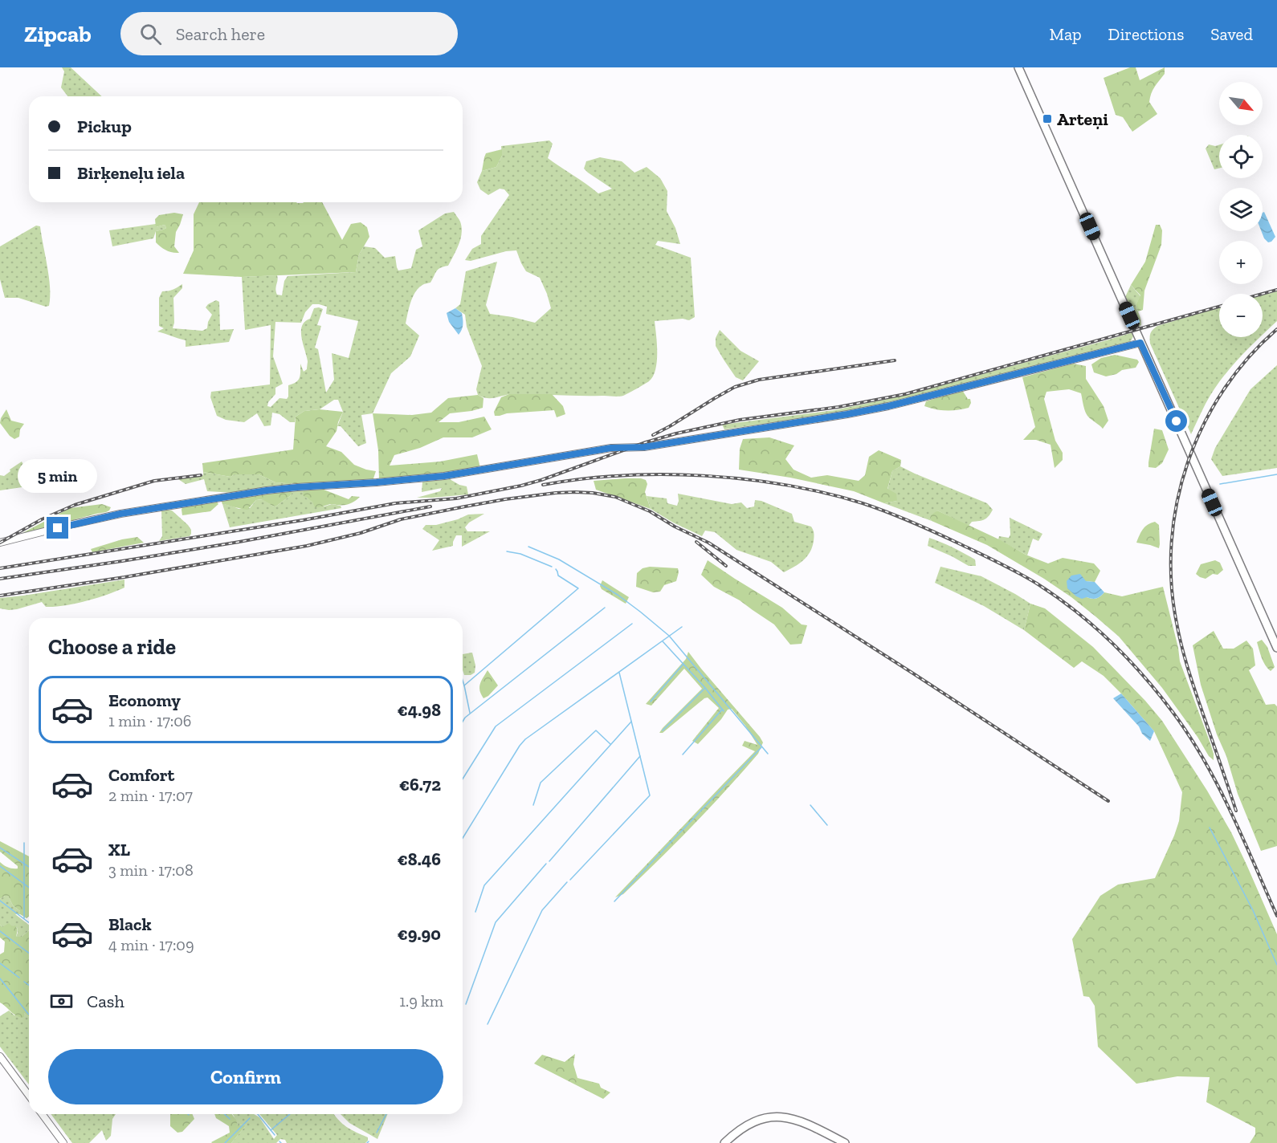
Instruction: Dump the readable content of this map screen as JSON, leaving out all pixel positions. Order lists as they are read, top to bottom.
{
  "places": {
    "transit": ["Arteņi"]
  },
  "north": "bottom right",
  "page": {
    "header": "Zipcab",
    "search": "Search here",
    "nav": ["Map", "Directions", "Saved"],
    "map_buttons": ["+", "−"],
    "banner": ["Pickup", "Birķeneļu iela"],
    "bubble": "5 min",
    "heading": "Choose a ride",
    "list": [
      {
        "name": "Economy",
        "note": "1 min · 17:06",
        "value": "€4.98"
      },
      {
        "name": "Comfort",
        "note": "2 min · 17:07",
        "value": "€6.72"
      },
      {
        "name": "XL",
        "note": "3 min · 17:08",
        "value": "€8.46"
      },
      {
        "name": "Black",
        "note": "4 min · 17:09",
        "value": "€9.90"
      }
    ],
    "pay": ["Cash", "1.9 km"],
    "buttons": "Confirm"
  }
}
